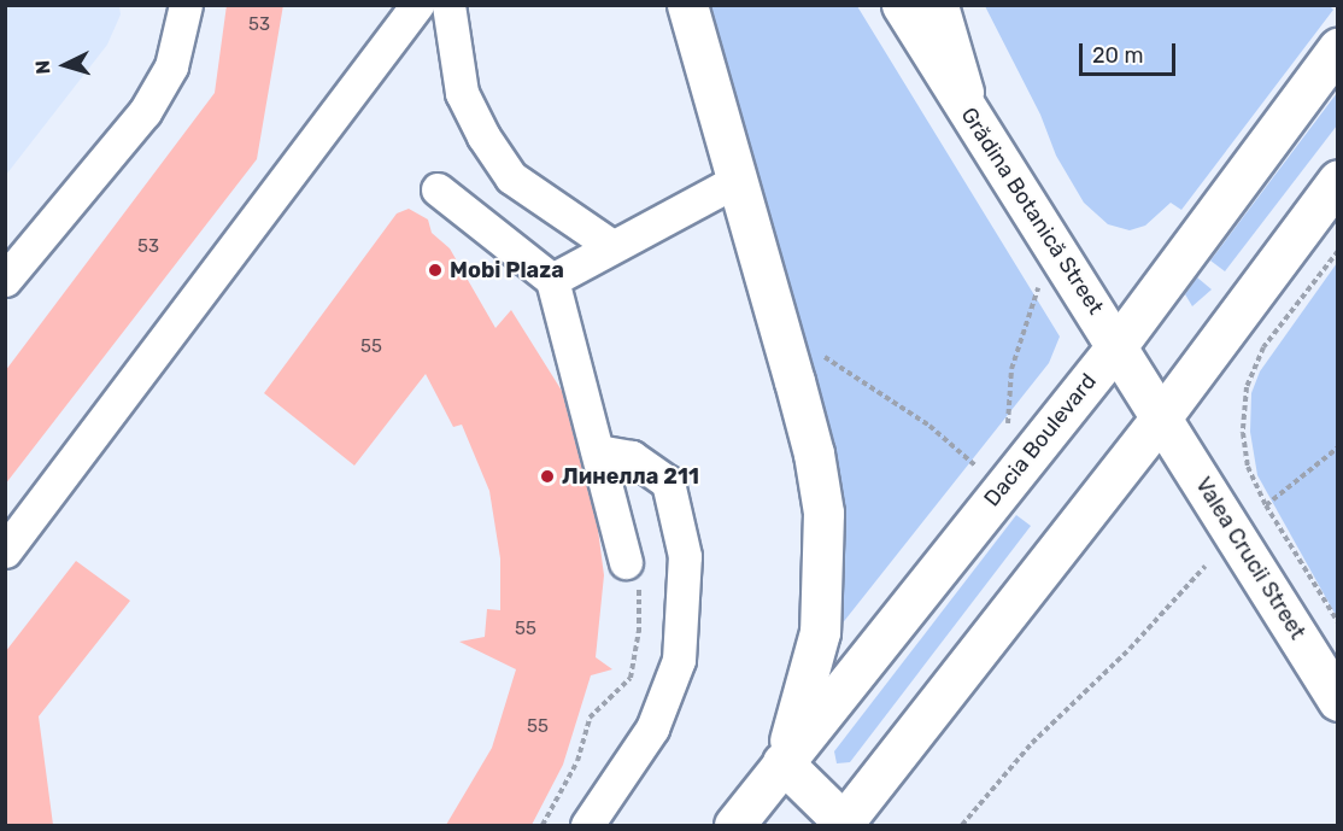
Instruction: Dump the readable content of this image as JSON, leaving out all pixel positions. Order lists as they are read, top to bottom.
{
  "streets": {
    "main road": ["Grădina Botanică Street", "Dacia Boulevard", "Valea Crucii Street"]
  },
  "crossings": [
    ["Grădina Botanică Street", "Dacia Boulevard"],
    ["Grădina Botanică Street", "Valea Crucii Street"]
  ],
  "places": ["Mobi Plaza", "Линелла 211"],
  "house_numbers": [
    "53",
    "53",
    "55",
    "55",
    "55"
  ],
  "scale_bar": "20 m",
  "north": "left"
}
